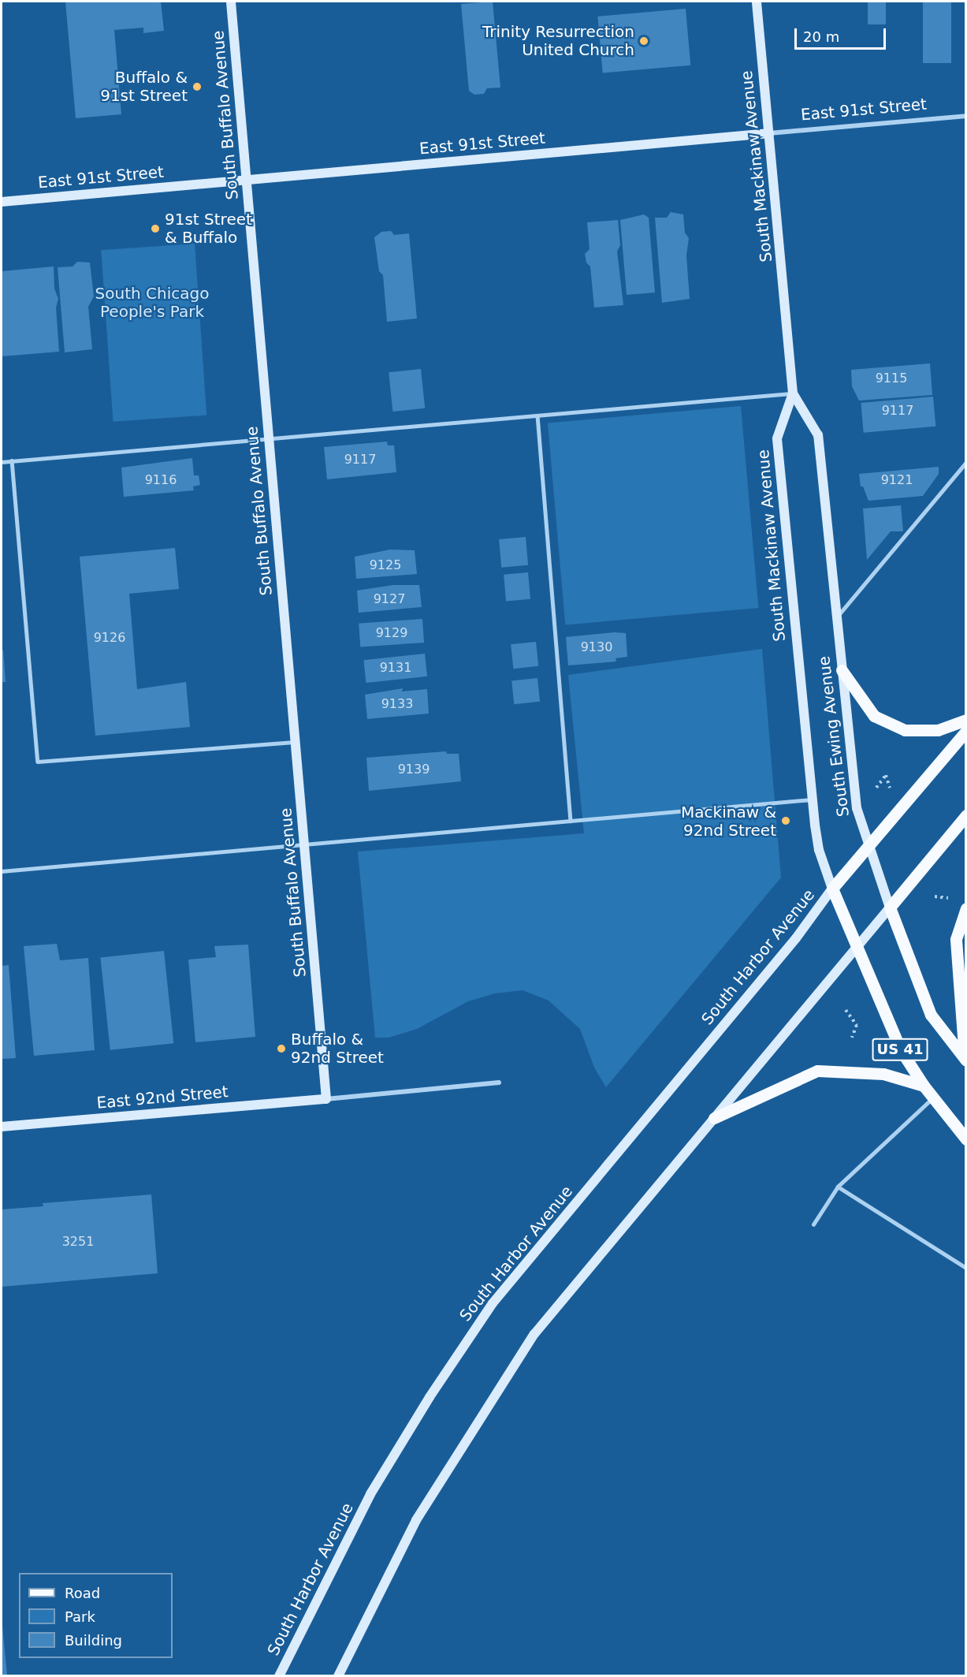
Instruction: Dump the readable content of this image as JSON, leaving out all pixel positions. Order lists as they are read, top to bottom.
{
  "streets": {
    "main road": [
      "East 91st Street",
      "South Buffalo Avenue",
      "South Mackinaw Avenue",
      "South Ewing Avenue",
      "South Harbor Avenue",
      "US 41",
      "East 92nd Street"
    ]
  },
  "crossings": [
    ["East 91st Street", "South Buffalo Avenue"],
    ["East 91st Street", "South Mackinaw Avenue"],
    ["South Buffalo Avenue", "East 92nd Street"],
    ["South Mackinaw Avenue", "South Ewing Avenue"],
    ["South Mackinaw Avenue", "South Harbor Avenue"],
    ["South Mackinaw Avenue", "US 41"],
    ["South Harbor Avenue", "US 41"]
  ],
  "parks": ["South Chicago People's Park"],
  "places": [
    "Trinity Resurrection United Church",
    "Buffalo & 91st Street",
    "91st Street & Buffalo",
    "Mackinaw & 92nd Street",
    "Buffalo & 92nd Street"
  ],
  "house_numbers": [
    "9115",
    "9117",
    "9117",
    "9116",
    "9121",
    "9125",
    "9127",
    "9129",
    "9126",
    "9130",
    "9131",
    "9133",
    "9139",
    "3251"
  ],
  "legend": ["Road", "Park", "Building"],
  "scale_bar": "20 m"
}
